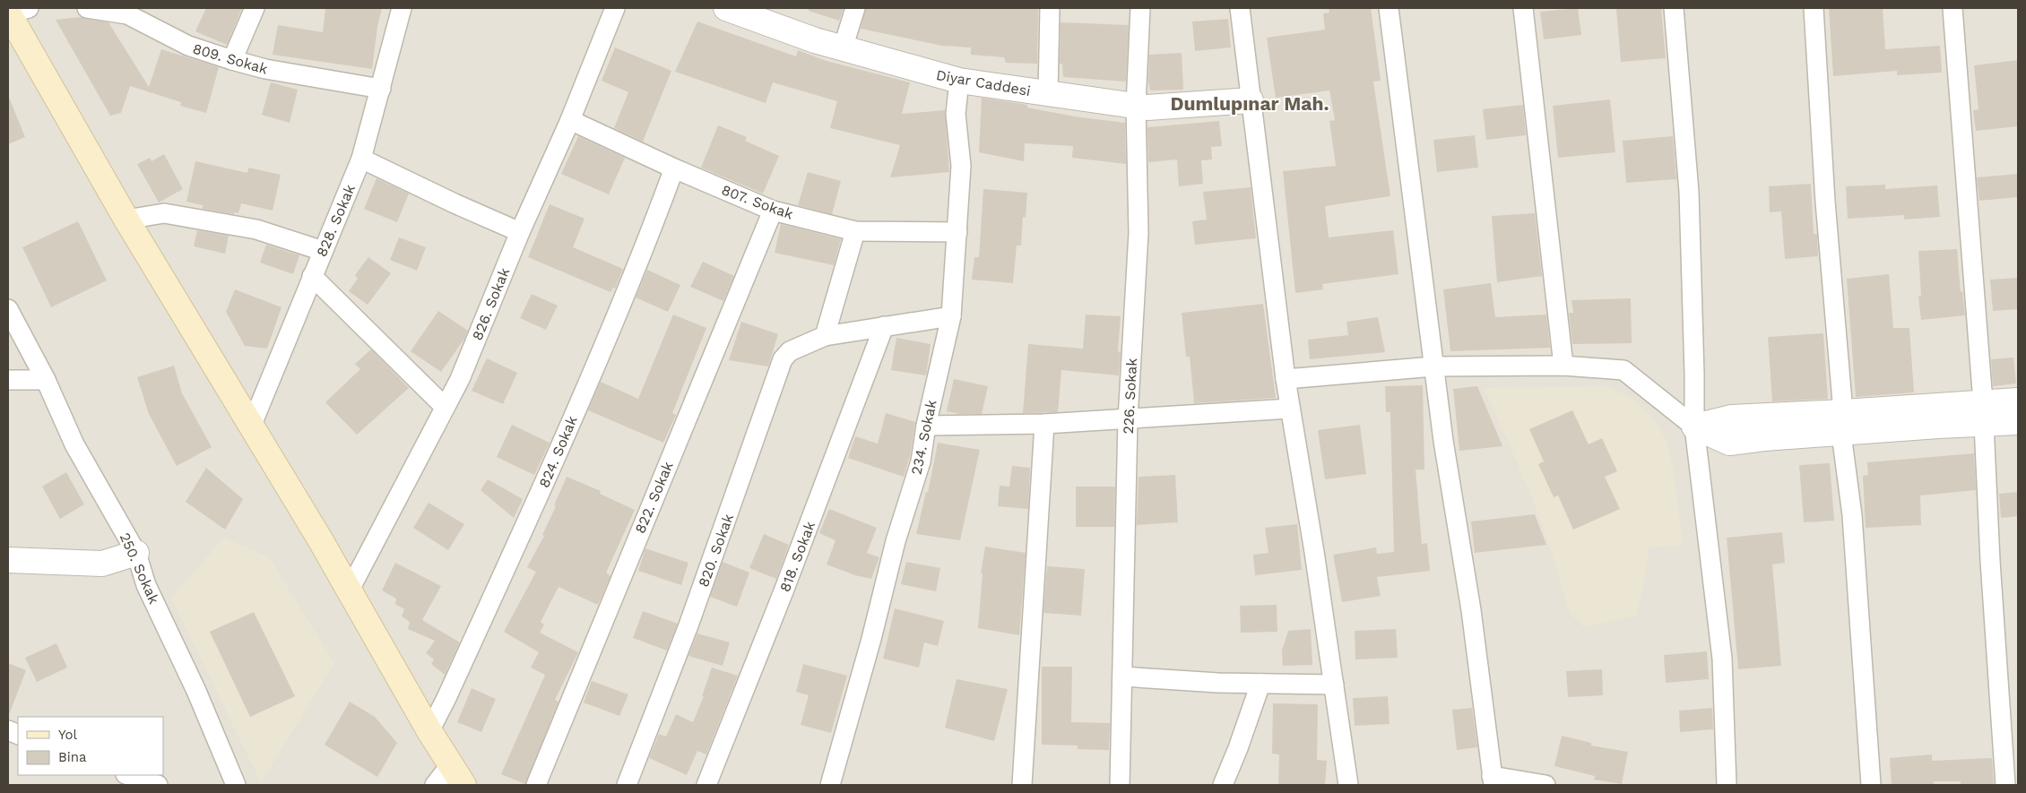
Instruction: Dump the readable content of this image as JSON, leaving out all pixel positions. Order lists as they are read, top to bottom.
{
  "streets": {
    "street": [
      "809. Sokak",
      "Diyar Caddesi",
      "807. Sokak",
      "828. Sokak",
      "826. Sokak",
      "226. Sokak",
      "234. Sokak",
      "824. Sokak",
      "822. Sokak",
      "820. Sokak",
      "818. Sokak",
      "250. Sokak"
    ]
  },
  "crossings": [
    ["809. Sokak", "828. Sokak"],
    ["Diyar Caddesi", "226. Sokak"],
    ["Diyar Caddesi", "234. Sokak"],
    ["807. Sokak", "826. Sokak"],
    ["807. Sokak", "234. Sokak"],
    ["807. Sokak", "824. Sokak"],
    ["807. Sokak", "822. Sokak"],
    ["234. Sokak", "820. Sokak"],
    ["820. Sokak", "818. Sokak"]
  ],
  "districts": ["Dumlupınar Mah."],
  "legend": ["Yol", "Bina"]
}
